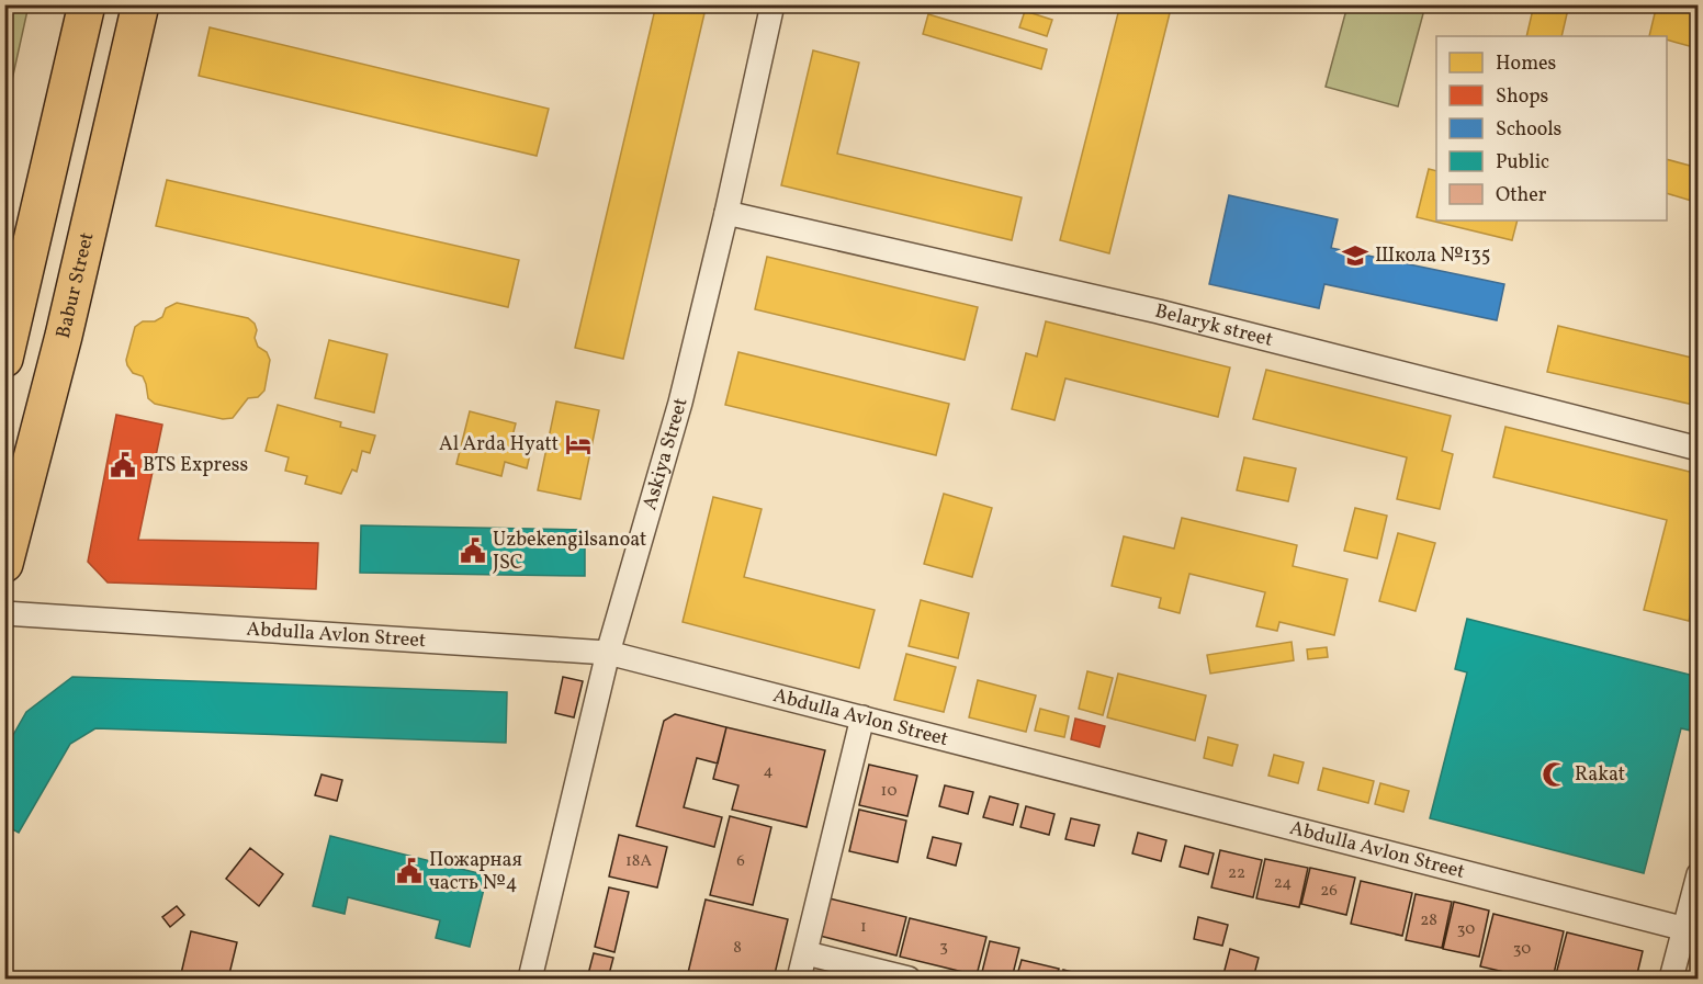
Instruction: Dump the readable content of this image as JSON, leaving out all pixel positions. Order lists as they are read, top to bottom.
{
  "streets": {
    "main road": ["Babur Street"],
    "street": ["Belaryk street", "Askiya Street", "Abdulla Avlon Street"]
  },
  "crossings": [
    ["Belaryk street", "Askiya Street"],
    ["Askiya Street", "Abdulla Avlon Street"]
  ],
  "places": {
    "school or university": ["Школа №135"],
    "hotel": ["Al Arda Hyatt"],
    "public building": ["BTS Express", "Uzbekengilsanoat JSC", "Пожарная часть №4"],
    "mosque": ["Rakat"]
  },
  "house_numbers": [
    "4",
    "10",
    "18A",
    "6",
    "22",
    "24",
    "26",
    "28",
    "1",
    "30",
    "3",
    "8",
    "30"
  ],
  "legend": [
    "Homes",
    "Shops",
    "Schools",
    "Public",
    "Other"
  ]
}
